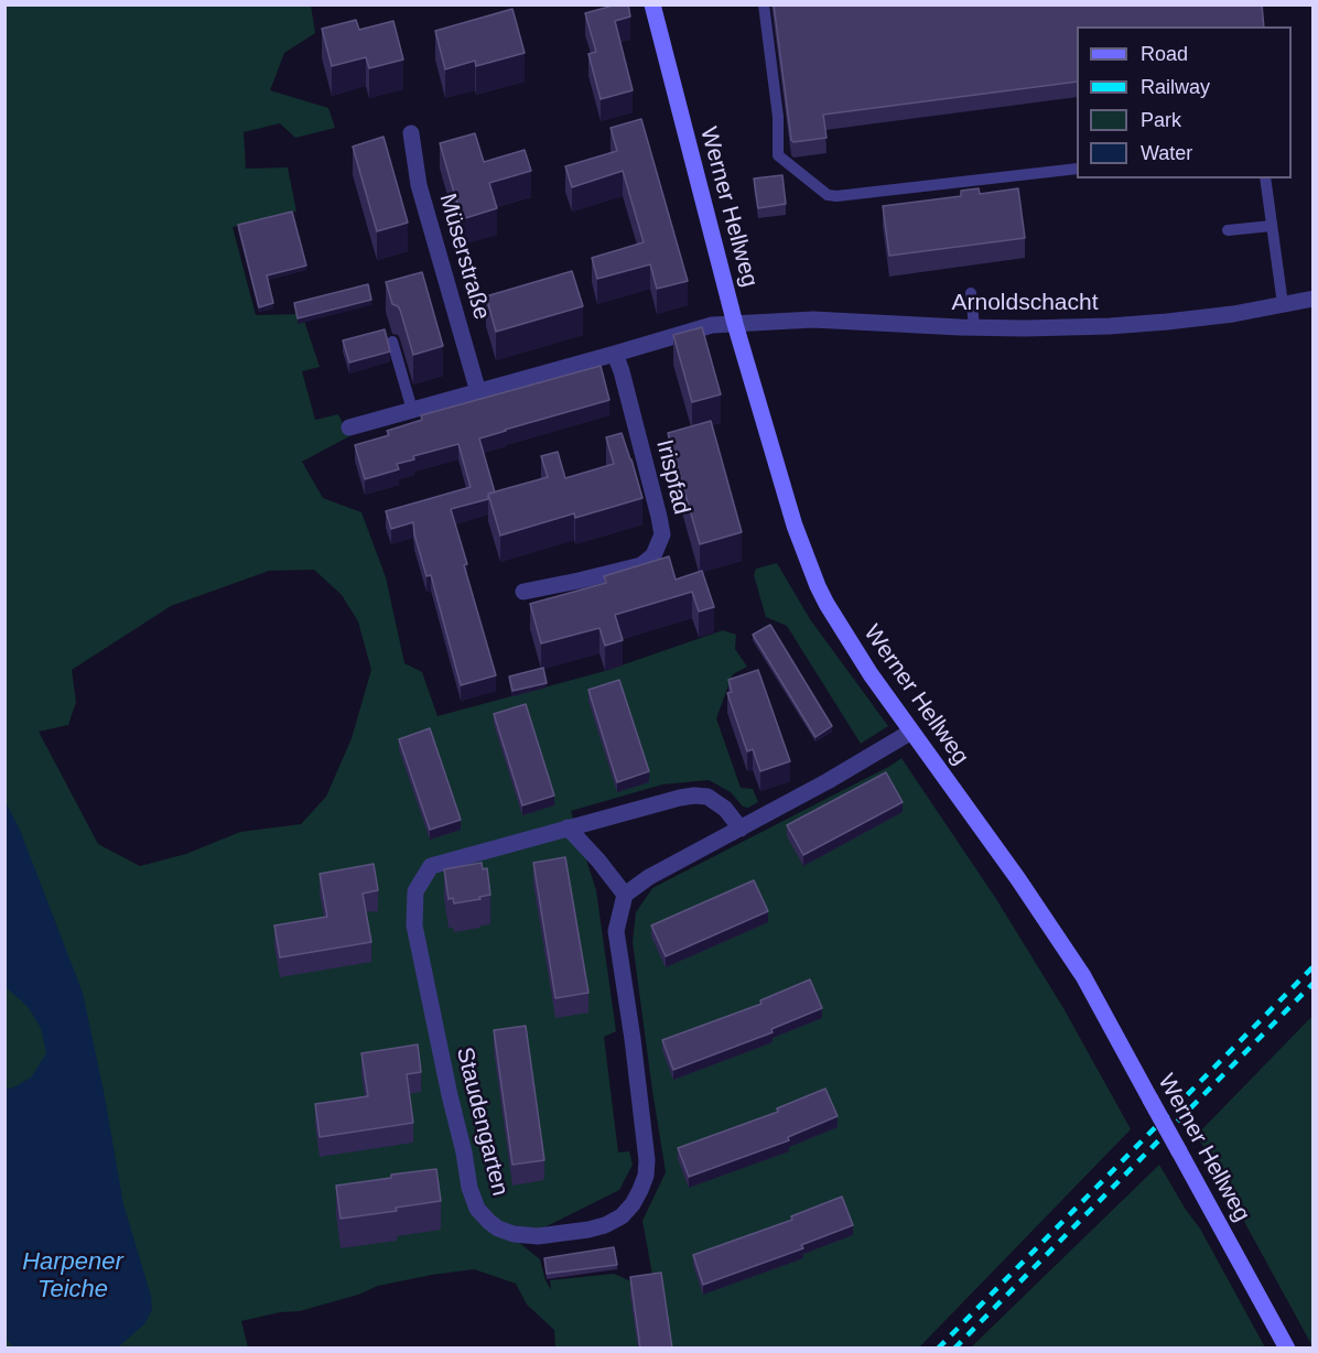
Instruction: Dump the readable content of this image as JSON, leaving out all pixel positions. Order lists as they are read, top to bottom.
{
  "streets": {
    "main road": ["Werner Hellweg"],
    "street": [
      "Müserstraße",
      "Arnoldschacht",
      "Irispfad",
      "Staudengarten"
    ]
  },
  "crossings": [
    ["Werner Hellweg", "Arnoldschacht"]
  ],
  "water": ["Harpener Teiche"],
  "legend": [
    "Road",
    "Railway",
    "Park",
    "Water"
  ]
}
